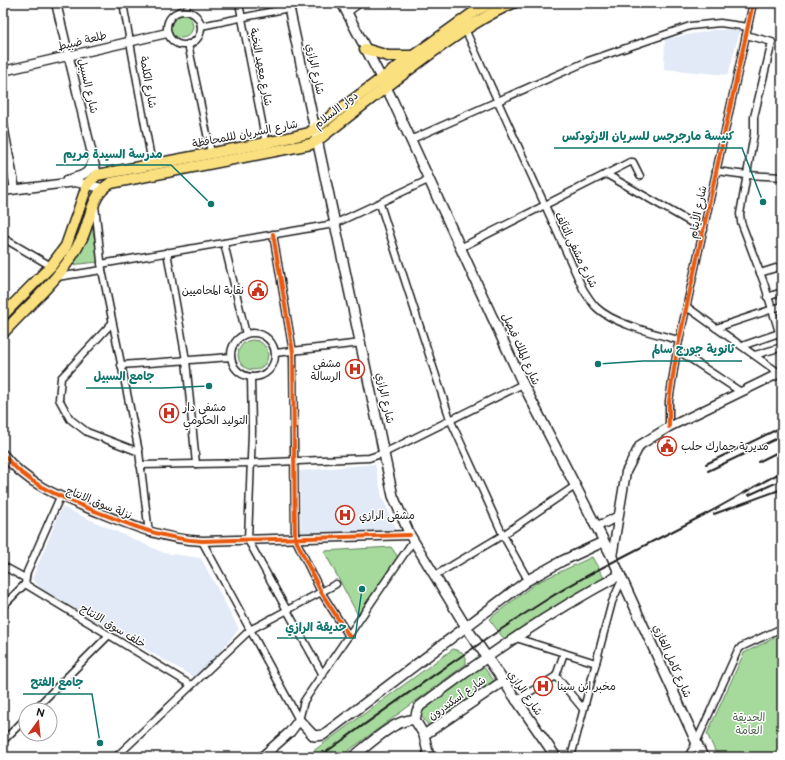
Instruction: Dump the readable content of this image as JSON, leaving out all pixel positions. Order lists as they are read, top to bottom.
{
  "streets": {
    "main road": [
      "شارع الرازي",
      "دوار االسلام",
      "شارع السريان لللمحافظة",
      "شارع الملك فيصل",
      "شارع كامل الغازي",
      "شارع أسكندرون"
    ],
    "street": [
      "طلعة ضبيط",
      "شارع معهد النخبة",
      "شارع الكلمة",
      "شارع السبيل",
      "شارع الأيتام",
      "شارع مشفى التآلف",
      "نزلة سوق الانتاج",
      "خلف سوق الانتاج"
    ]
  },
  "crossings": [
    ["طلعة ضبيط", "شارع معهد النخبة"],
    ["طلعة ضبيط", "شارع الكلمة"],
    ["طلعة ضبيط", "شارع السبيل"],
    ["شارع معهد النخبة", "شارع الرازي"],
    ["شارع معهد النخبة", "شارع السريان لللمحافظة"],
    ["شارع الرازي", "دوار االسلام"],
    ["شارع الرازي", "شارع السريان لللمحافظة"],
    ["شارع الرازي", "نزلة سوق الانتاج"],
    ["شارع الرازي", "شارع أسكندرون"],
    ["شارع الكلمة", "شارع السريان لللمحافظة"],
    ["شارع السبيل", "شارع السريان لللمحافظة"],
    ["دوار االسلام", "شارع السريان لللمحافظة"],
    ["دوار االسلام", "شارع مشفى التآلف"],
    ["دوار االسلام", "شارع الملك فيصل"],
    ["شارع السريان لللمحافظة", "شارع الملك فيصل"],
    ["شارع الأيتام", "شارع مشفى التآلف"],
    ["شارع مشفى التآلف", "شارع الملك فيصل"],
    ["شارع الملك فيصل", "شارع كامل الغازي"]
  ],
  "parks": ["الحديقة العامة"],
  "places": {
    "other": [
      "كنيسة مارجرجس للسريان الارثودكس",
      "مدرسة السيدة مريم",
      "ثانوية جورج سالم",
      "جامع السبيل",
      "حديقة الرازي",
      "جامع الفتح"
    ],
    "public building": ["نقابة المحاميين", "مديرية جمارك حلب"],
    "hospital": [
      "مشفى الرسالة",
      "مشفى دار التوليد الحكومي",
      "مشفى الرازي",
      "مخبر ابن سينا"
    ]
  },
  "north": "top"
}
